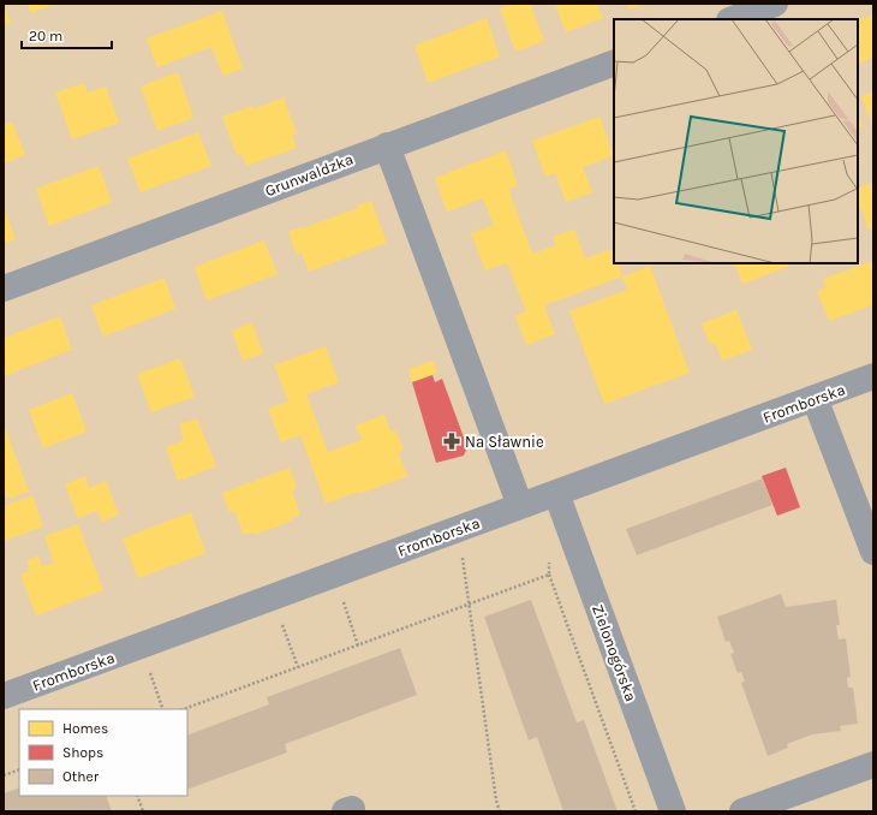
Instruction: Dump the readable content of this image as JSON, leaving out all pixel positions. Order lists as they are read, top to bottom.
{
  "streets": {
    "street": ["Grunwaldzka", "Fromborska", "Zielonogórska"]
  },
  "crossings": [
    ["Fromborska", "Zielonogórska"]
  ],
  "places": {
    "pharmacy": ["Na Sławnie"]
  },
  "legend": ["Homes", "Shops", "Other"],
  "scale_bar": "20 m"
}
